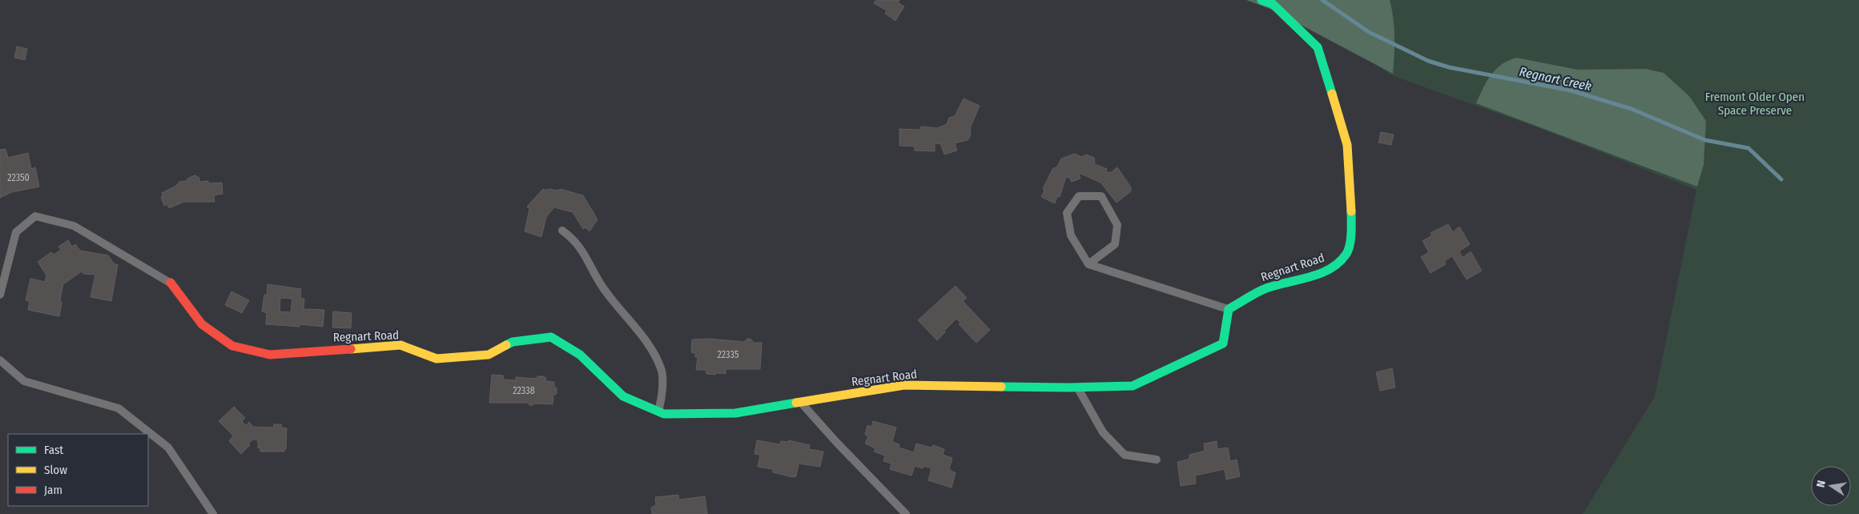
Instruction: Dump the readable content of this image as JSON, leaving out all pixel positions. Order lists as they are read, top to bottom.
{
  "streets": {
    "street": ["Regnart Road"]
  },
  "water": ["Regnart Creek"],
  "parks": ["Fremont Older Open Space Preserve"],
  "house_numbers": ["22350", "22335", "22338"],
  "legend": ["Fast", "Slow", "Jam"],
  "north": "left"
}
